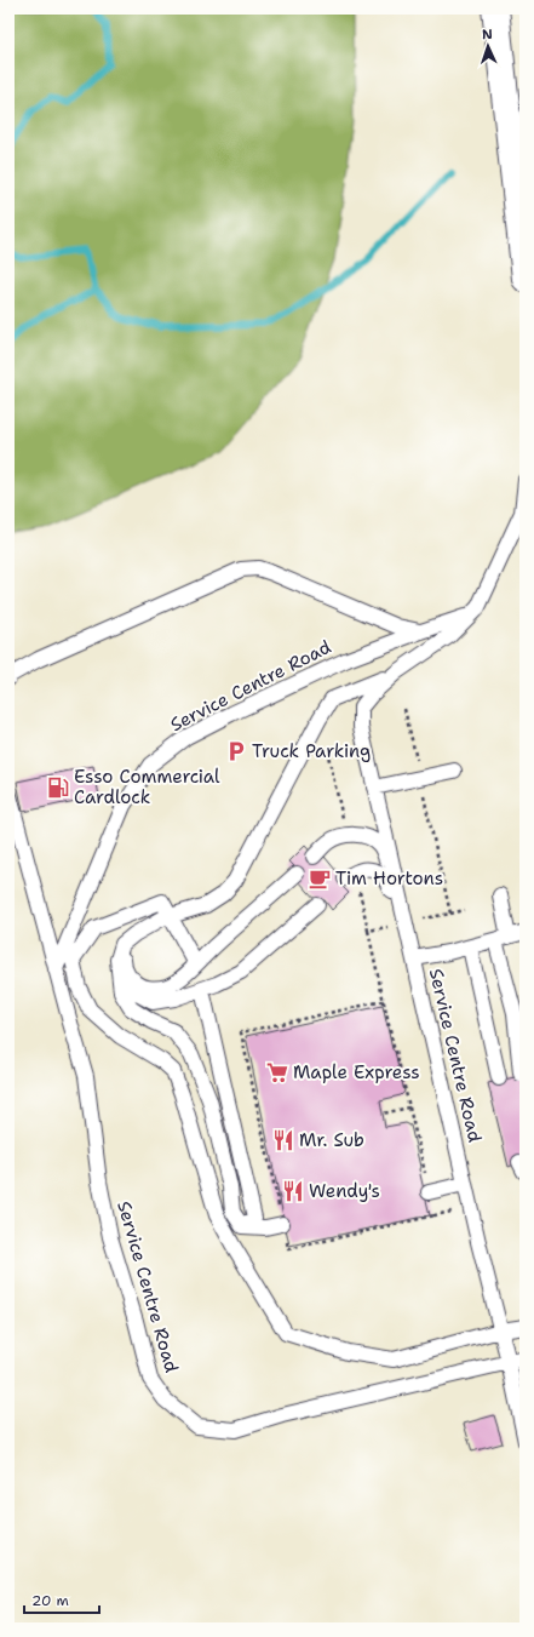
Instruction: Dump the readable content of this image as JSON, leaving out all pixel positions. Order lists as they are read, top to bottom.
{
  "streets": {
    "lane": ["Service Centre Road"]
  },
  "places": {
    "parking": ["Truck Parking"],
    "fuel station": ["Esso Commercial Cardlock"],
    "cafe": ["Tim Hortons"],
    "supermarket": ["Maple Express"],
    "restaurant": ["Mr. Sub", "Wendy's"]
  },
  "scale_bar": "20 m",
  "north": "top"
}
